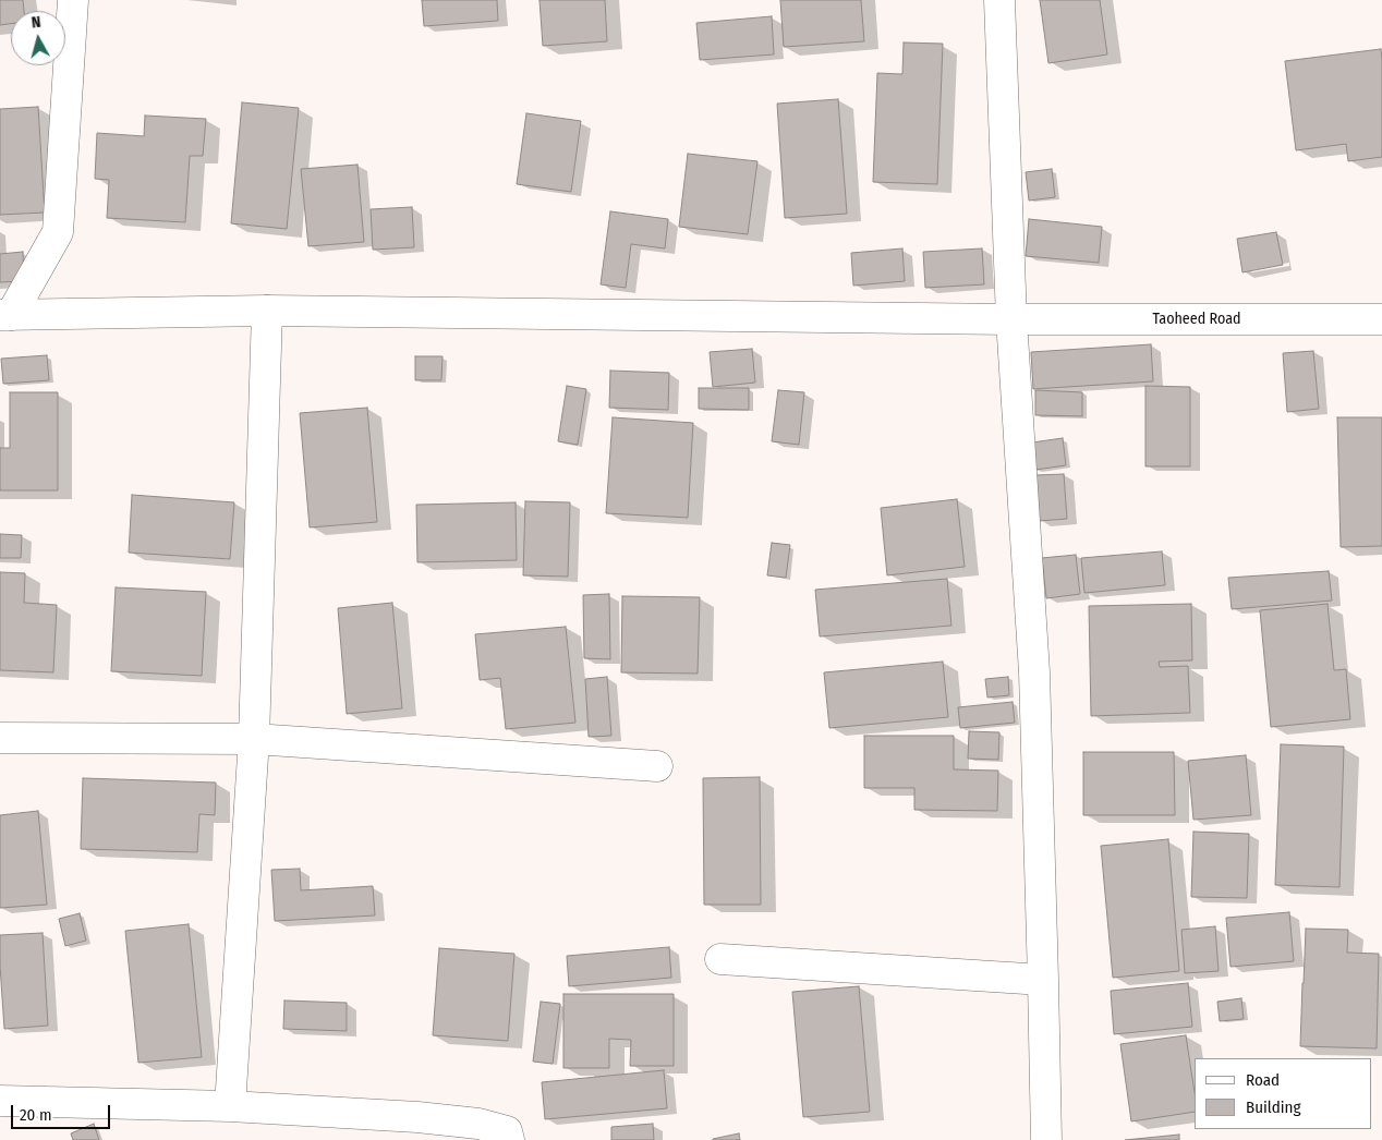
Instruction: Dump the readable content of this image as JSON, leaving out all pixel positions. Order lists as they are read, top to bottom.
{
  "streets": {
    "street": ["Taoheed Road"]
  },
  "legend": ["Road", "Building"],
  "scale_bar": "20 m",
  "north": "top"
}
